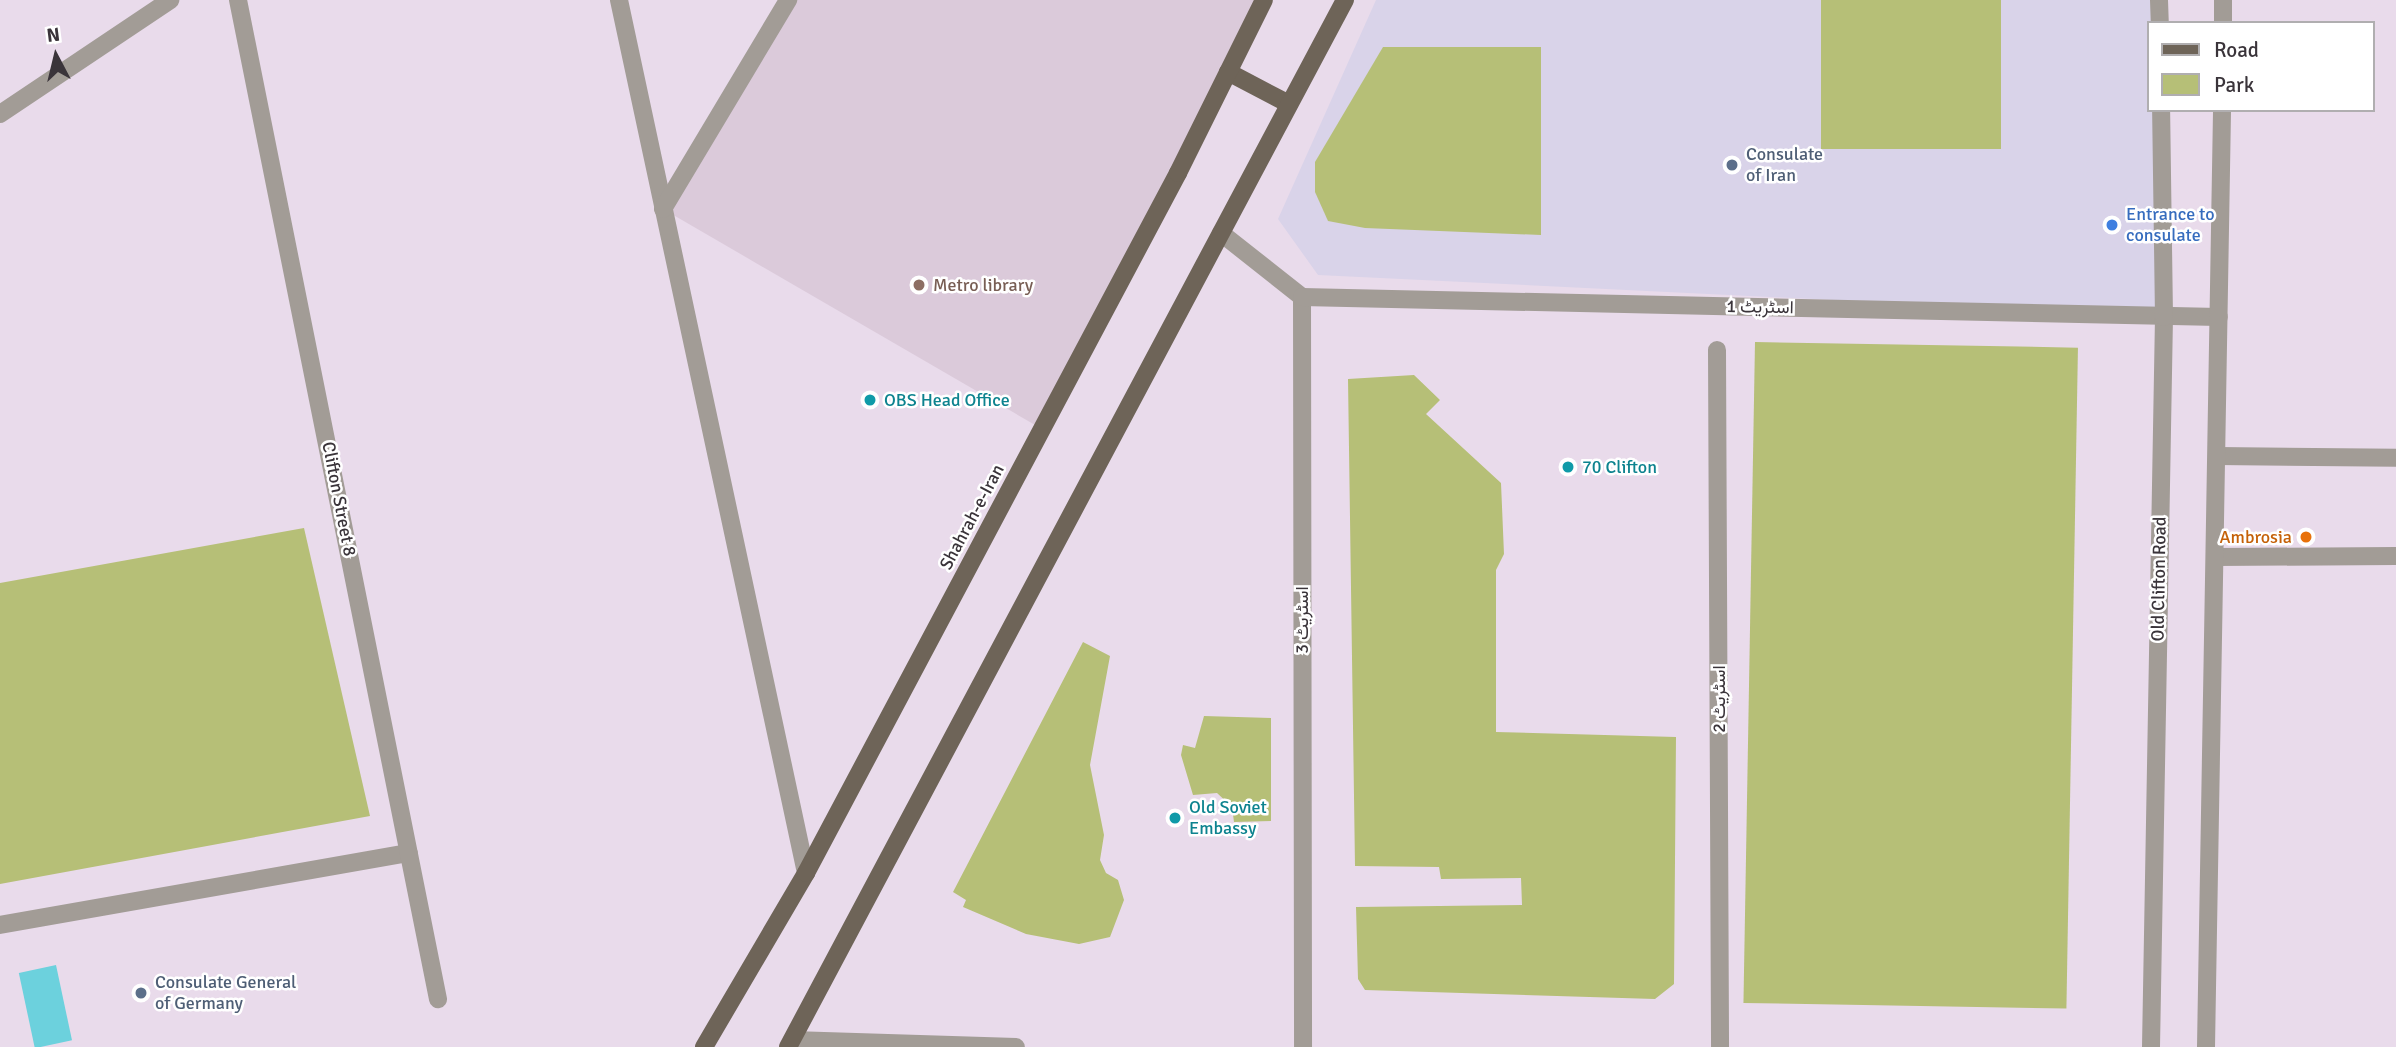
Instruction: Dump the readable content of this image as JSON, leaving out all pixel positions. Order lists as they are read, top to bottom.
{
  "streets": {
    "main road": ["Shahrah-e-Iran"],
    "street": [
      "اسٹریٹ 1",
      "Clifton Street 8",
      "Old Clifton Road",
      "اسٹریٹ 3",
      "اسٹریٹ 2"
    ]
  },
  "crossings": [
    ["اسٹریٹ 1", "Old Clifton Road"],
    ["اسٹریٹ 1", "اسٹریٹ 3"]
  ],
  "places": [
    "Consulate of Iran",
    "Entrance to consulate",
    "Metro library",
    "OBS Head Office",
    "70 Clifton",
    "Ambrosia",
    "Old Soviet Embassy",
    "Consulate General of Germany"
  ],
  "legend": ["Road", "Park"],
  "north": "top"
}
